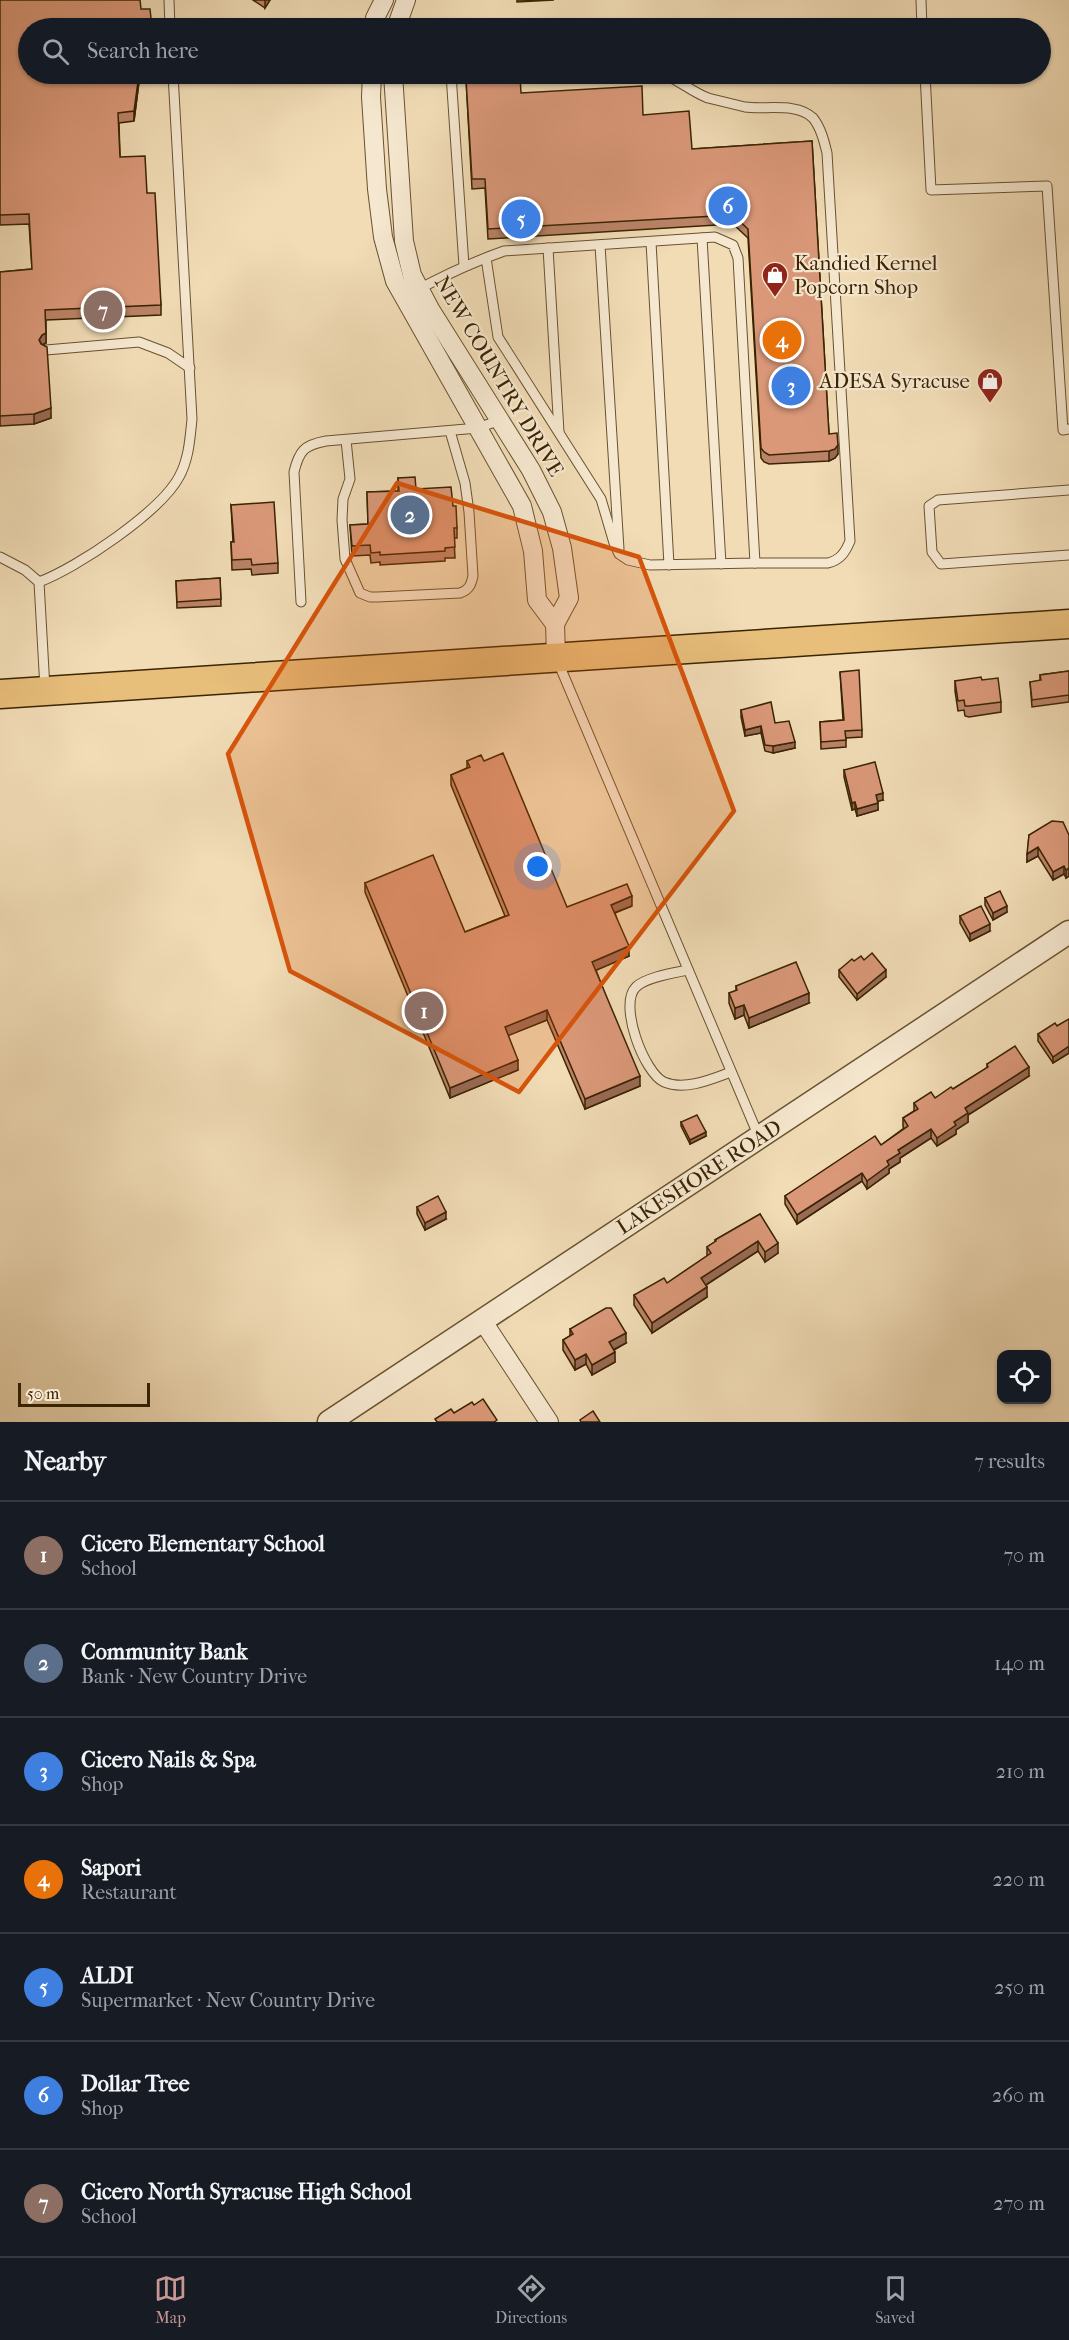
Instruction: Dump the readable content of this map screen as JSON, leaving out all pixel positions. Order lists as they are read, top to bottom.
{
  "streets": {
    "street": ["NEW COUNTRY DRIVE", "LAKESHORE ROAD"]
  },
  "places": {
    "shop": ["Kandied Kernel Popcorn Shop", "ADESA Syracuse"]
  },
  "scale_bar": "50 m",
  "page": {
    "search": "Search here",
    "pins": [
      "6",
      "5",
      "7",
      "4",
      "3",
      "2",
      "1"
    ],
    "scale": "50 m",
    "heading": ["Nearby", "7 results"],
    "list": [
      {
        "mark": "1",
        "name": "Cicero Elementary School",
        "note": "School",
        "value": "70 m"
      },
      {
        "mark": "2",
        "name": "Community Bank",
        "note": "Bank · New Country Drive",
        "value": "140 m"
      },
      {
        "mark": "3",
        "name": "Cicero Nails & Spa",
        "note": "Shop",
        "value": "210 m"
      },
      {
        "mark": "4",
        "name": "Sapori",
        "note": "Restaurant",
        "value": "220 m"
      },
      {
        "mark": "5",
        "name": "ALDI",
        "note": "Supermarket · New Country Drive",
        "value": "250 m"
      },
      {
        "mark": "6",
        "name": "Dollar Tree",
        "note": "Shop",
        "value": "260 m"
      },
      {
        "mark": "7",
        "name": "Cicero North Syracuse High School",
        "note": "School",
        "value": "270 m"
      }
    ],
    "nav": ["Map", "Directions", "Saved"]
  }
}
